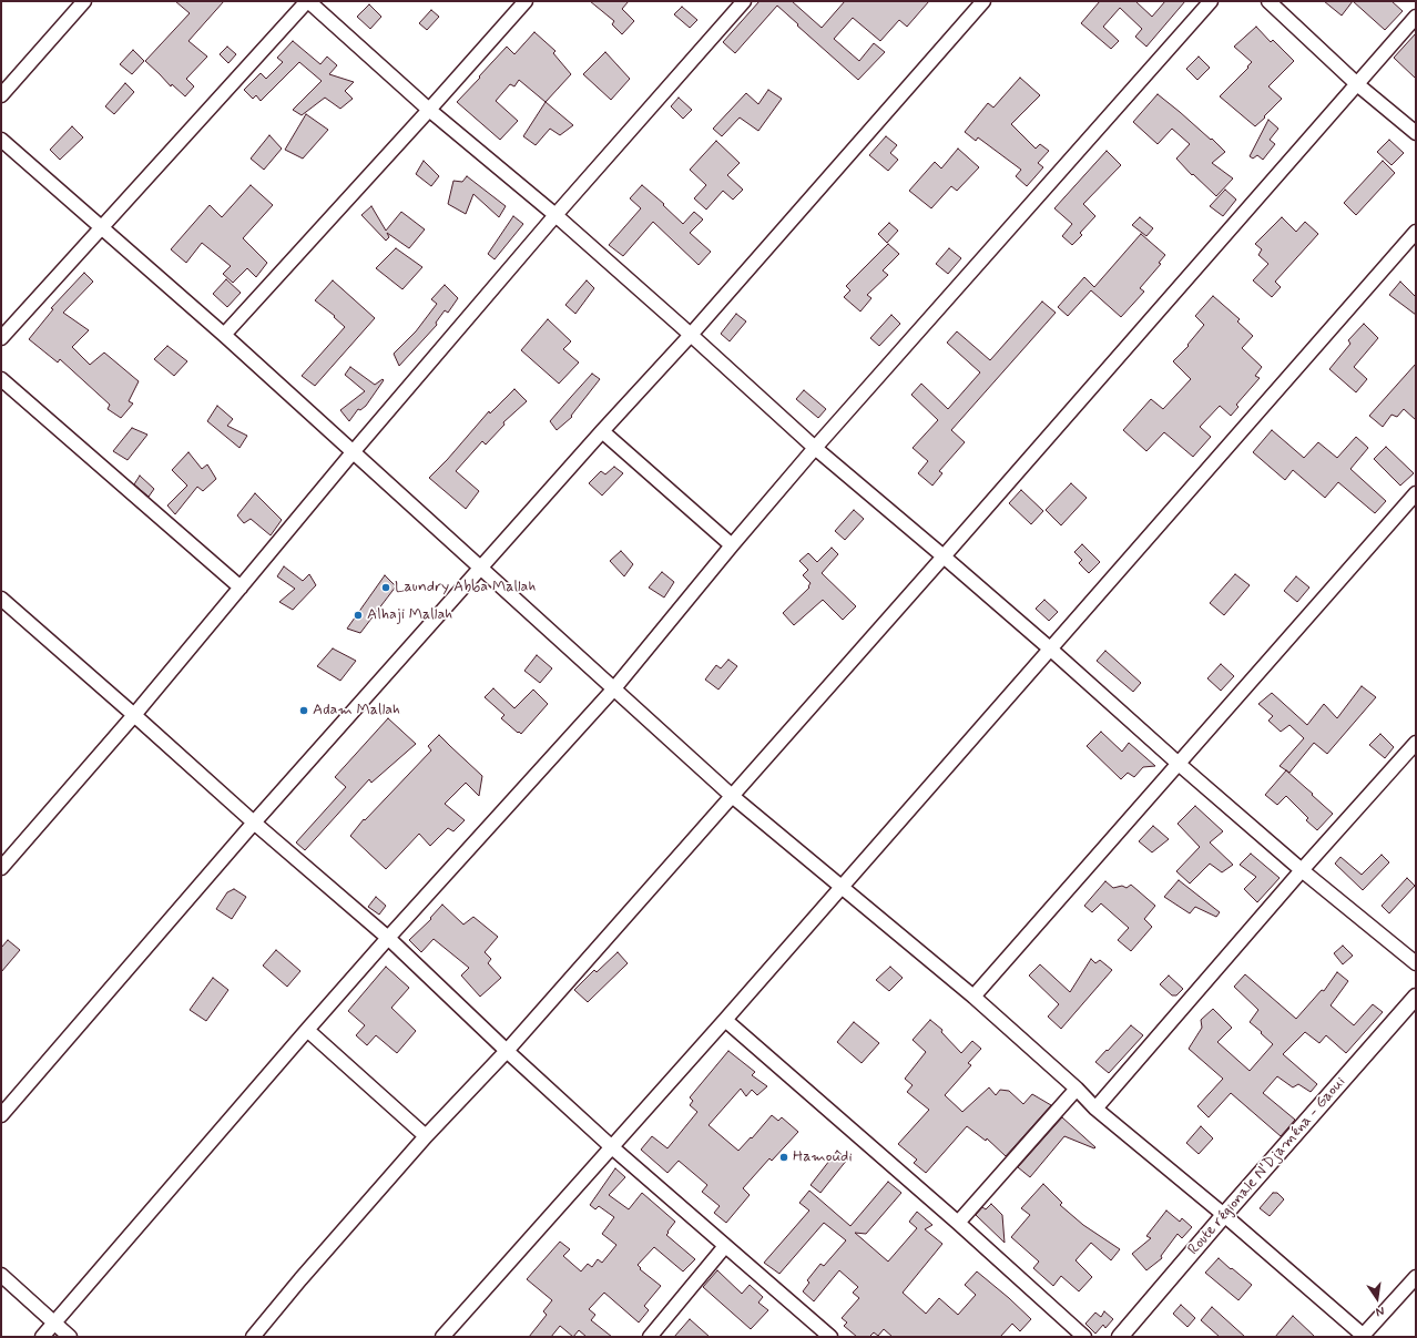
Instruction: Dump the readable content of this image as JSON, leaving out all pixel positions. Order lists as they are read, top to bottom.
{
  "streets": {
    "street": ["Route régionale N'Djaména - Gaoui"]
  },
  "places": [
    "Laundry Abba Mallah",
    "Alhaji Mallah",
    "Adam Mallah",
    "Hamoudi"
  ],
  "north": "bottom"
}
